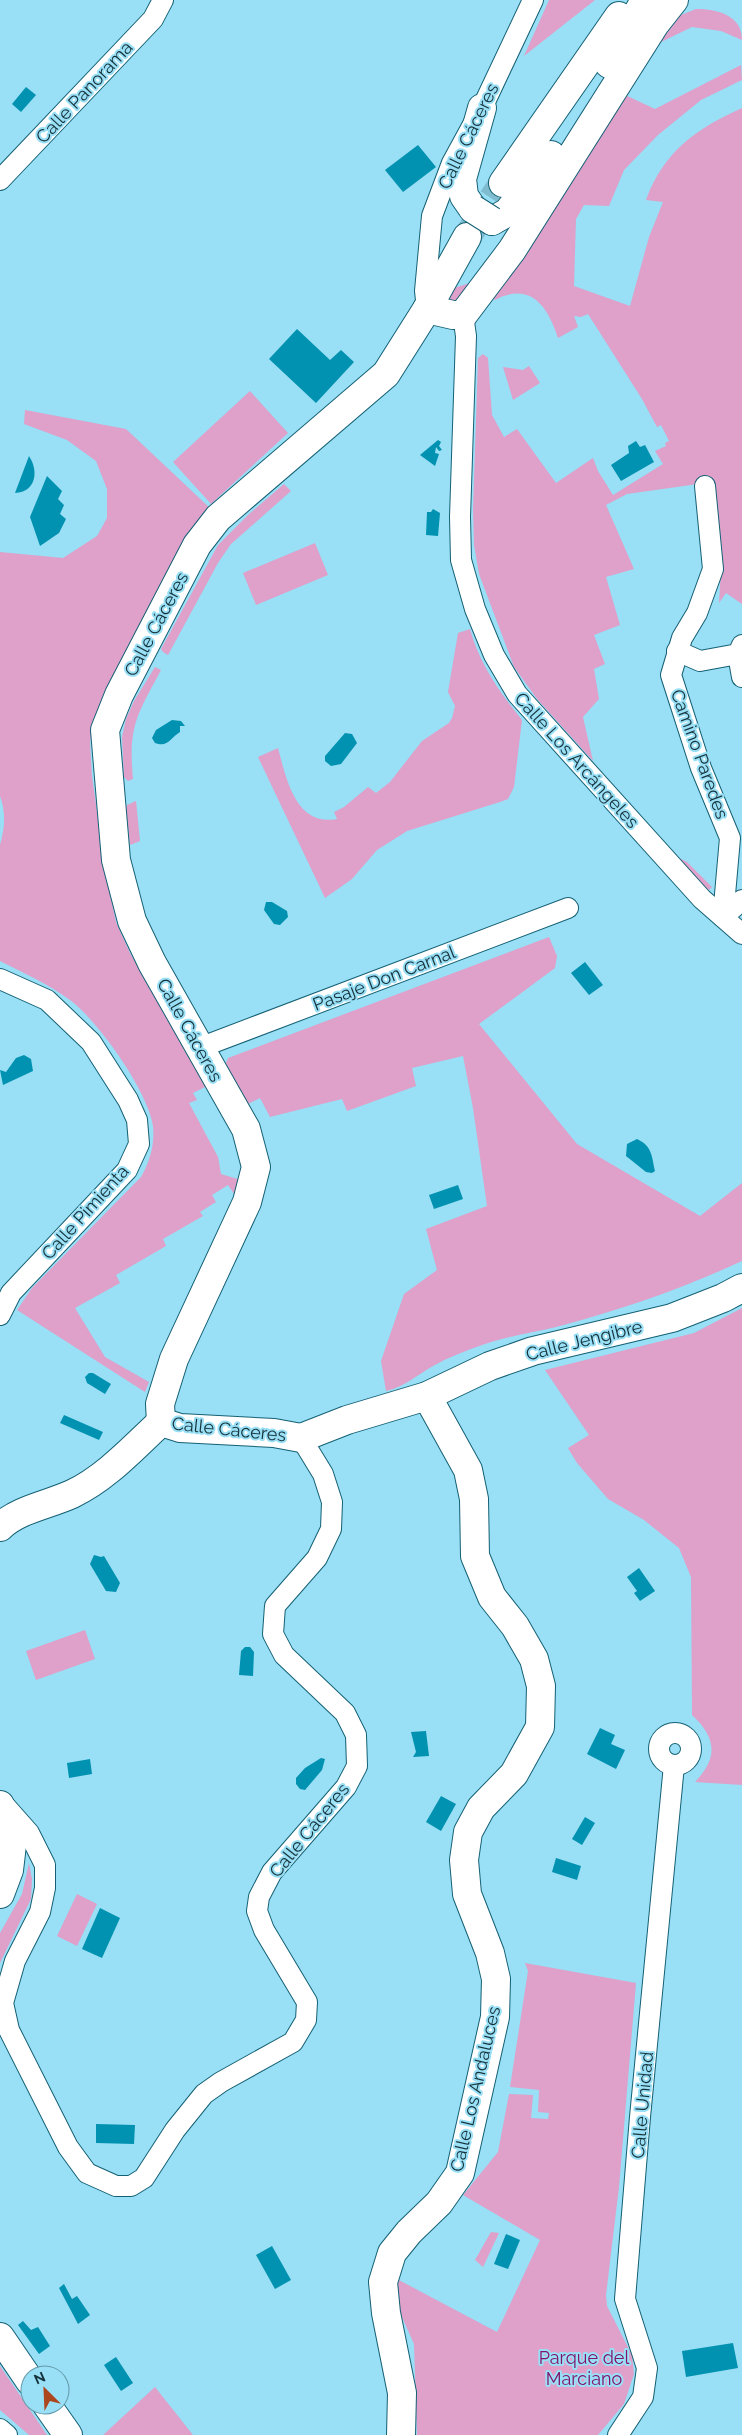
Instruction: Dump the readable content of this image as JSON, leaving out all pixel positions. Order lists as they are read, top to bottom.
{
  "streets": {
    "main road": ["Calle Cáceres", "Calle Jengibre", "Calle Los Andaluces"],
    "street": [
      "Calle Panorama",
      "Camino Paredes",
      "Calle Los Arcángeles",
      "Pasaje Don Carnal",
      "Calle Pimienta",
      "Calle Unidad"
    ]
  },
  "crossings": [
    ["Calle Cáceres", "Pasaje Don Carnal"],
    ["Camino Paredes", "Calle Los Arcángeles"],
    ["Calle Jengibre", "Calle Los Andaluces"]
  ],
  "parks": ["Parque del Marciano"],
  "north": "top left"
}
